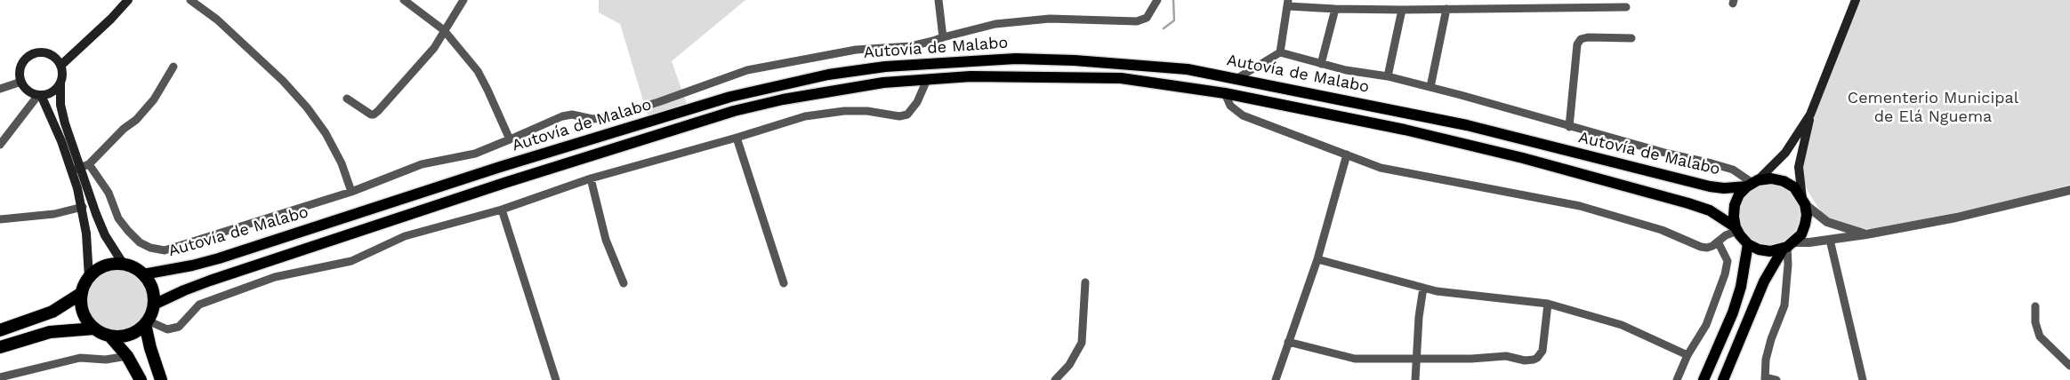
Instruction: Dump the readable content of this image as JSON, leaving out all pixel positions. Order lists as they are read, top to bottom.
{
  "streets": {
    "main road": ["Autovía de Malabo"]
  },
  "parks": ["Cementerio Municipal de Elá Nguema"]
}
